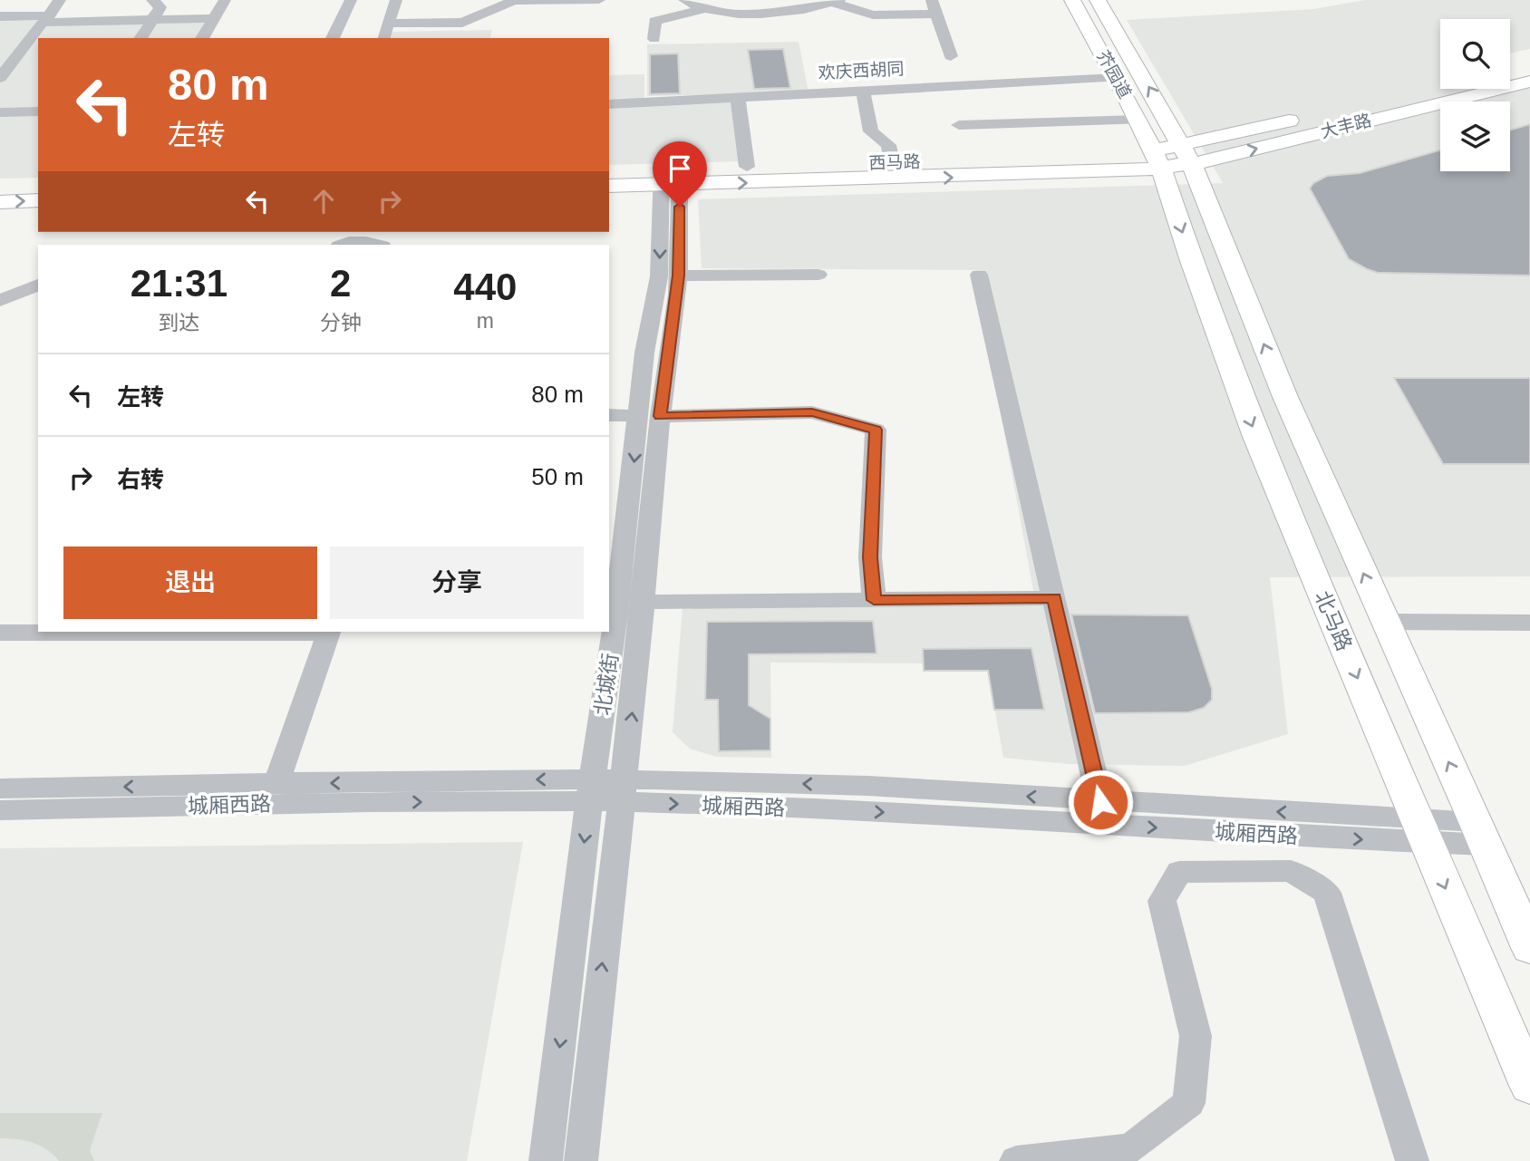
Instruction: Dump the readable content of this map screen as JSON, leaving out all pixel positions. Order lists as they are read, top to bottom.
{
  "streets": {
    "main road": [
      "芥园道",
      "大丰路",
      "西马路",
      "北马路"
    ],
    "street": ["欢庆西胡同", "北城街", "城厢西路"]
  },
  "crossings": [
    ["欢庆西胡同", "芥园道"],
    ["芥园道", "大丰路"],
    ["芥园道", "西马路"],
    ["芥园道", "北马路"],
    ["大丰路", "西马路"],
    ["大丰路", "北马路"],
    ["西马路", "北马路"],
    ["西马路", "北城街"],
    ["北马路", "城厢西路"],
    ["北城街", "城厢西路"]
  ],
  "page": {
    "turn": ["80 m", "左转"],
    "eta": [
      "21:31",
      "到达",
      "2",
      "分钟",
      "440",
      "m"
    ],
    "list": [
      {
        "name": "左转",
        "value": "80 m"
      },
      {
        "name": "右转",
        "value": "50 m"
      }
    ],
    "buttons": ["退出", "分享"]
  }
}
